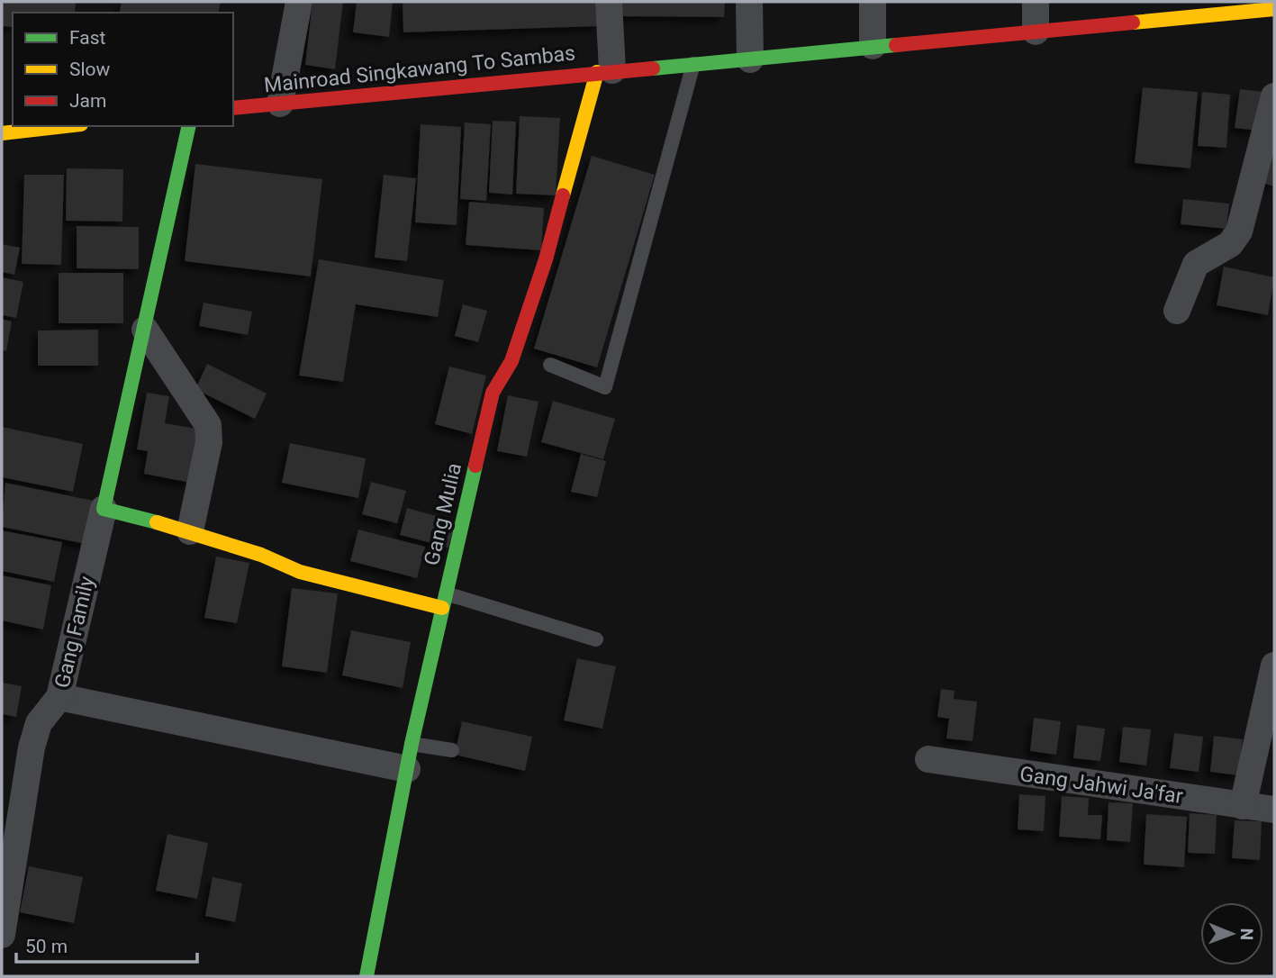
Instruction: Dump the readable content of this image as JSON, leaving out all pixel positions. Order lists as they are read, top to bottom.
{
  "streets": {
    "main road": ["Mainroad Singkawang To Sambas", "Gang Mulia", "Gang Family"],
    "street": ["Gang Jahwi Ja'far"]
  },
  "crossings": [
    ["Mainroad Singkawang To Sambas", "Gang Mulia"]
  ],
  "legend": ["Fast", "Slow", "Jam"],
  "scale_bar": "50 m",
  "north": "right"
}
